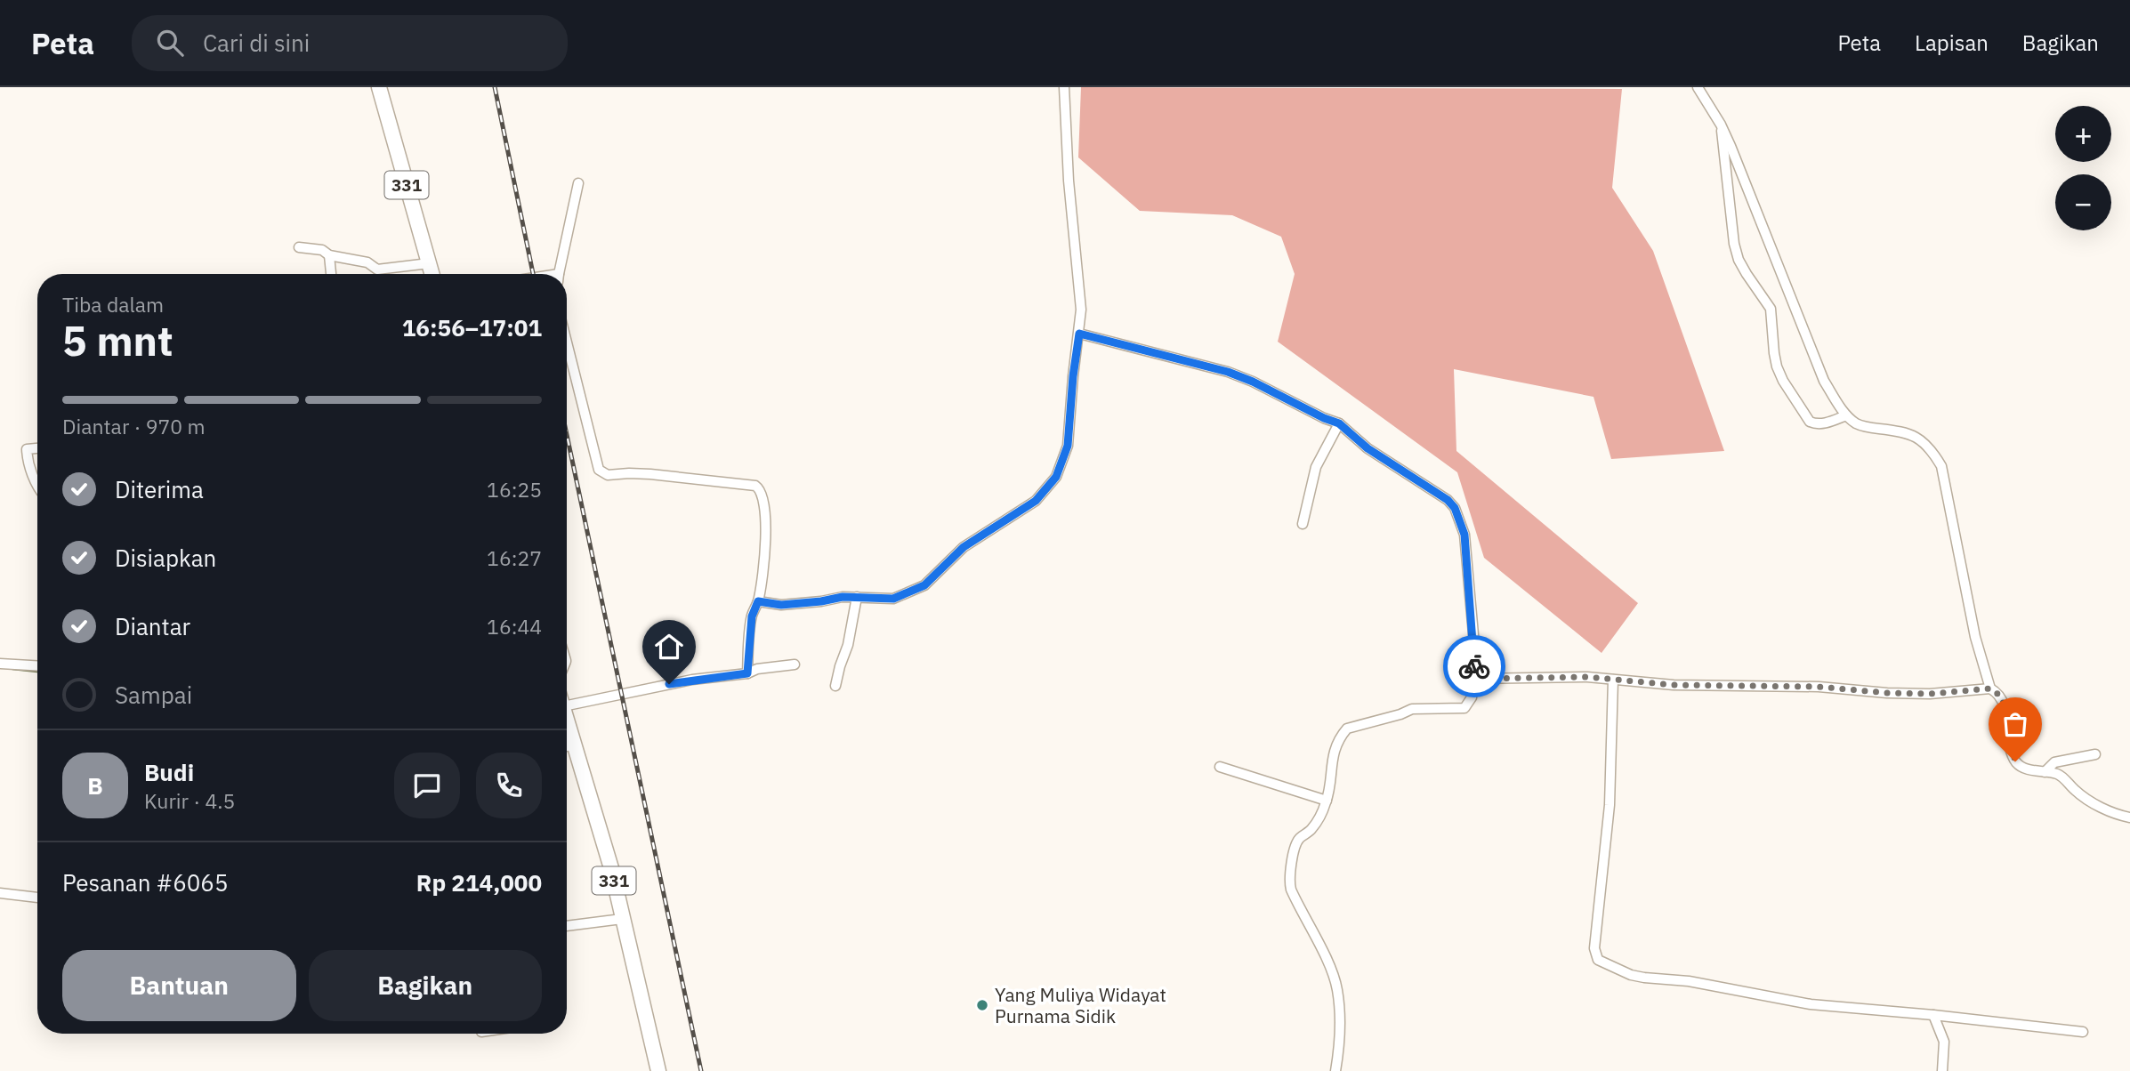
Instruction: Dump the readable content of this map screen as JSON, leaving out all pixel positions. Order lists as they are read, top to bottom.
{
  "streets": {
    "main road": ["331"]
  },
  "places": ["Yang Muliya Widayat Purnama Sidik"],
  "page": {
    "header": "Peta",
    "search": "Cari di sini",
    "nav": ["Peta", "Lapisan", "Bagikan"],
    "map_buttons": ["+", "−"],
    "heading": ["5 mnt", "Tiba dalam", "16:56–17:01"],
    "panel": [
      "Budi",
      "Kurir · 4.5",
      "Pesanan #6065",
      "Rp 214,000"
    ],
    "bar": "Diantar · 970 m",
    "list": [
      ["Diterima", "16:25"],
      ["Disiapkan", "16:27"],
      ["Diantar", "16:44"],
      "Sampai"
    ],
    "round": "B",
    "buttons": ["Bantuan", "Bagikan"]
  }
}
